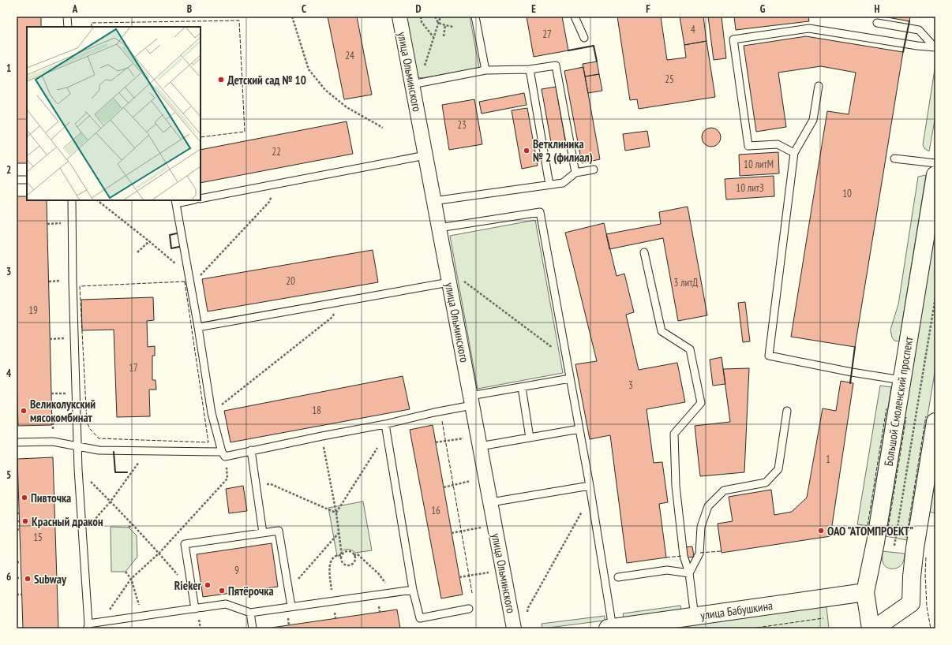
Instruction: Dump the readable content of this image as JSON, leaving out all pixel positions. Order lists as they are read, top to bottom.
{
  "streets": {
    "street": ["улица Ольминского", "Большой Смоленский проспект", "улица Бабушкина"]
  },
  "crossings": [
    ["Большой Смоленский проспект", "улица Бабушкина"]
  ],
  "places": [
    "Детский сад № 10",
    "Ветклиника № 2 (филиал)",
    "Великолукский мясокомбинат",
    "Пивточка",
    "Красный дракон",
    "ОАО \"АТОМПРОЕКТ\"",
    "Subway",
    "Rieker",
    "Пятёрочка"
  ],
  "house_numbers": [
    "4",
    "27",
    "24",
    "25",
    "23",
    "22",
    "10 литМ",
    "10 литЗ",
    "10",
    "20",
    "3 литД",
    "19",
    "17",
    "3",
    "18",
    "1",
    "16",
    "15",
    "9"
  ],
  "grid": {
    "columns": [
      "A",
      "B",
      "C",
      "D",
      "E",
      "F",
      "G",
      "H"
    ],
    "rows": [
      "1",
      "2",
      "3",
      "4",
      "5",
      "6"
    ]
  }
}
